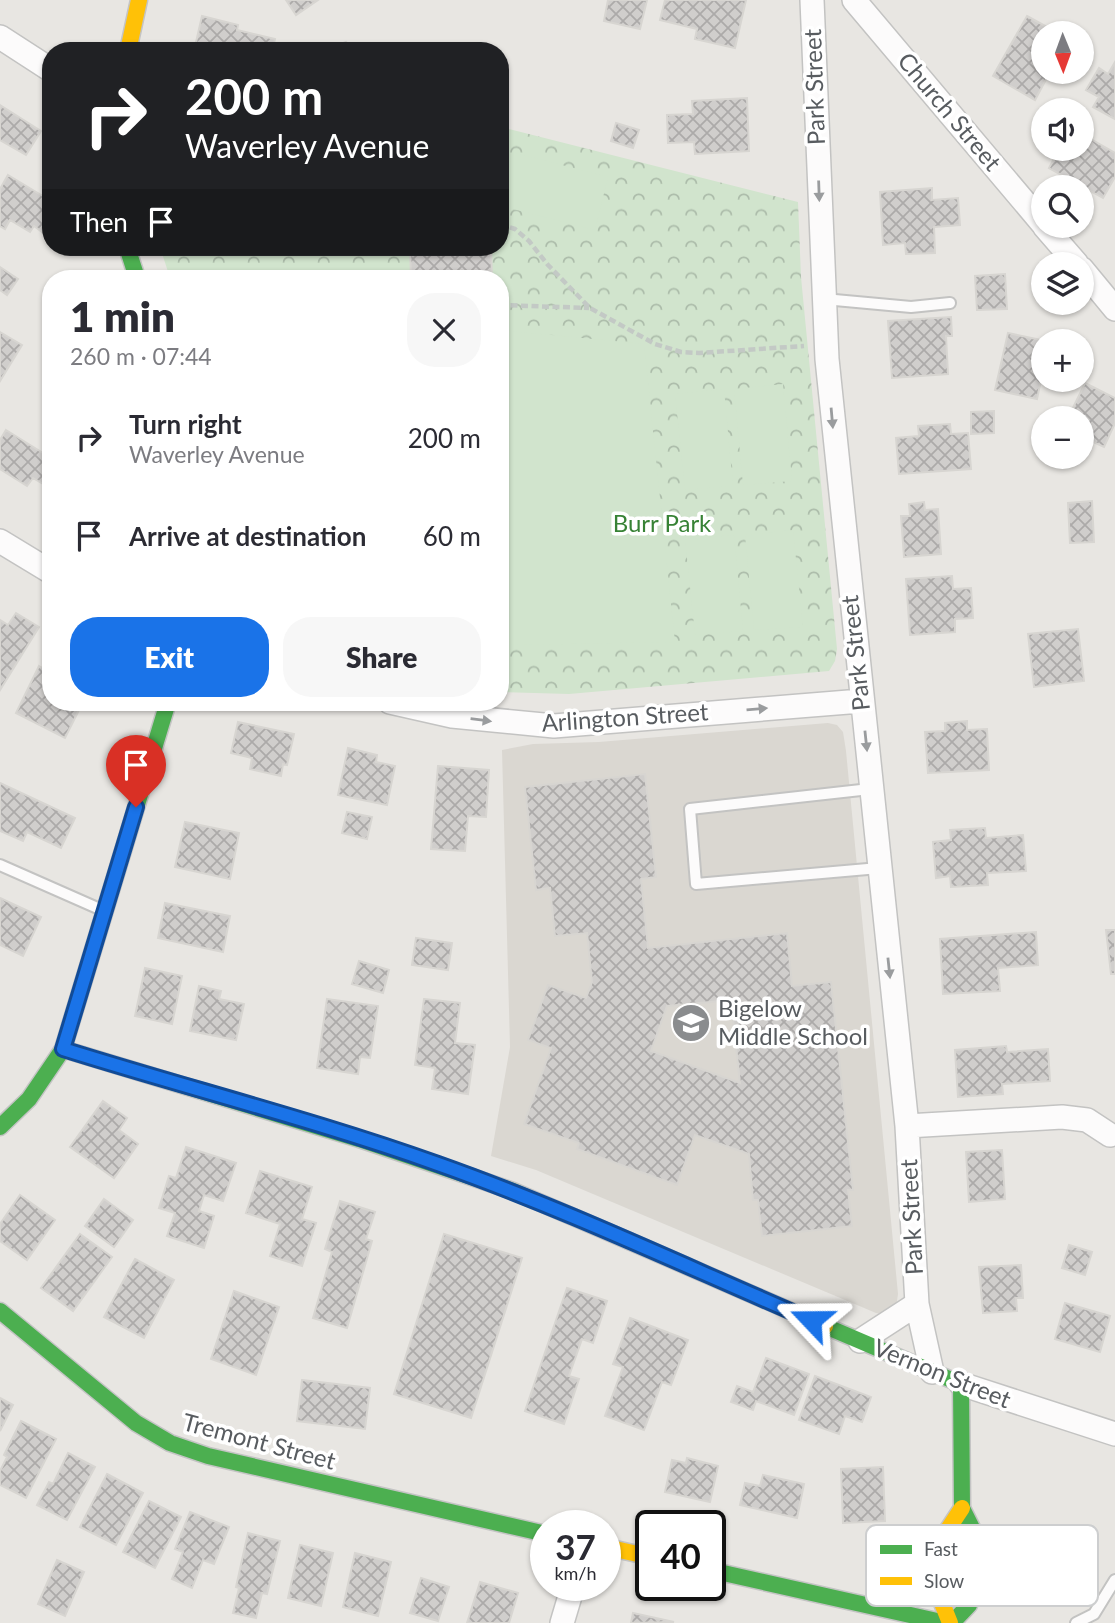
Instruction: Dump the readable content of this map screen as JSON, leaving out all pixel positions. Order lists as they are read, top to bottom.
{
  "streets": {
    "street": [
      "Park Street",
      "Church Street",
      "Arlington Street",
      "Vernon Street",
      "Tremont Street"
    ]
  },
  "crossings": [
    ["Park Street", "Arlington Street"],
    ["Park Street", "Vernon Street"]
  ],
  "one_way": ["Park Street", "Arlington Street"],
  "parks": ["Burr Park"],
  "places": {
    "school or university": ["Bigelow Middle School"]
  },
  "legend": ["Fast", "Slow"],
  "north": "bottom",
  "page": {
    "map_buttons": ["+", "−"],
    "turn": ["200 m", "Waverley Avenue"],
    "then": "Then",
    "heading": ["1 min", "260 m · 07:44"],
    "list": [
      {
        "name": "Turn right",
        "note": "Waverley Avenue",
        "value": "200 m"
      },
      {
        "name": "Arrive at destination",
        "value": "60 m"
      }
    ],
    "buttons": ["Exit", "Share"],
    "speed": "37 km/h",
    "limit": "40"
  }
}
